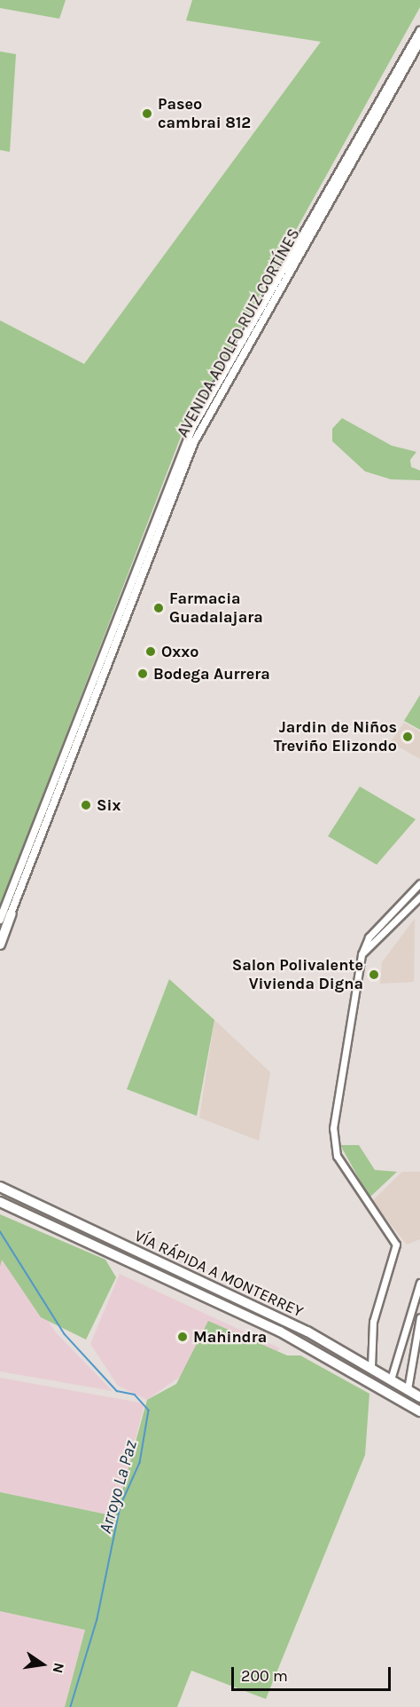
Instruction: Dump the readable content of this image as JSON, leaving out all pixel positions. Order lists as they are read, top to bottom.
{
  "streets": {
    "highway": ["VÍA RÁPIDA A MONTERREY"],
    "main road": ["AVENIDA ADOLFO RUIZ CORTÍNES"]
  },
  "water": ["Arroyo La Paz"],
  "places": [
    "Paseo cambrai 812",
    "Farmacia Guadalajara",
    "Oxxo",
    "Bodega Aurrera",
    "Jardin de Niños Treviño Elizondo",
    "Six",
    "Salon Polivalente Vivienda Digna",
    "Mahindra"
  ],
  "scale_bar": "200 m",
  "north": "right"
}
